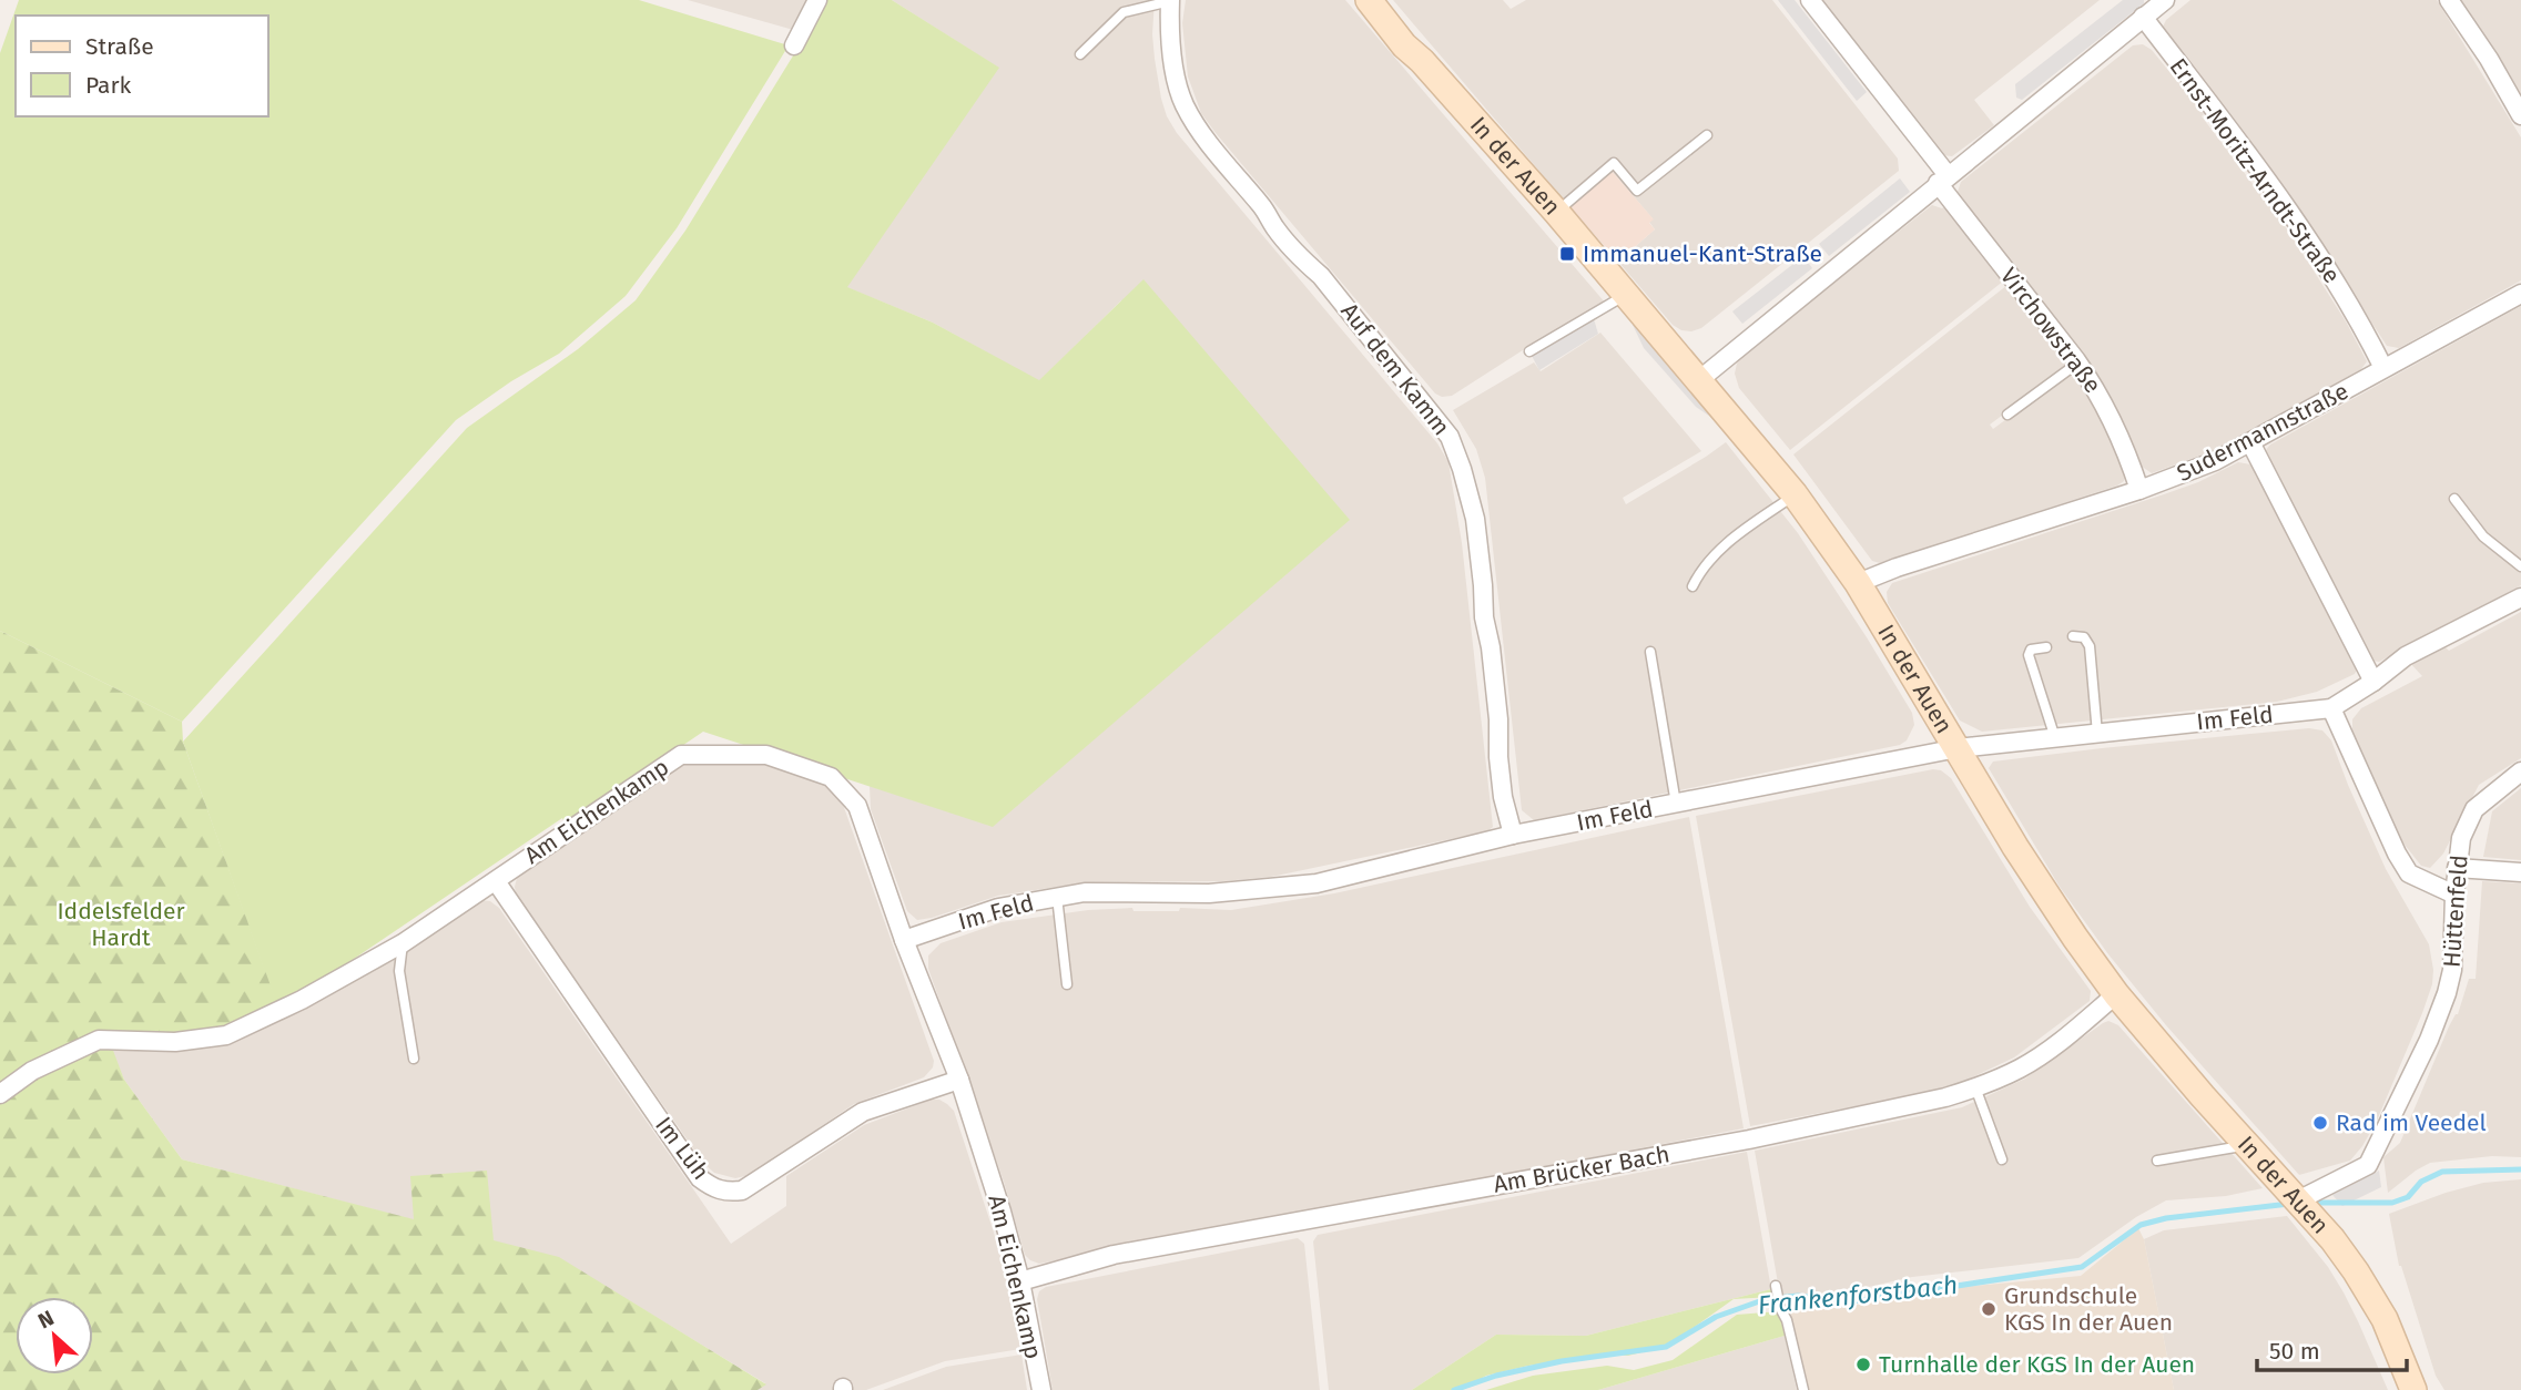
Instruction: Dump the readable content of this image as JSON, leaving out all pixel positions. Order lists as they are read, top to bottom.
{
  "streets": {
    "street": [
      "In der Auen",
      "Ernst-Moritz-Arndt-Straße",
      "Virchowstraße",
      "Auf dem Kamm",
      "Sudermannstraße",
      "Im Feld",
      "Am Eichenkamp",
      "Hüttenfeld",
      "Im Lüh",
      "Am Brücker Bach"
    ]
  },
  "crossings": [
    ["In der Auen", "Sudermannstraße"],
    ["In der Auen", "Im Feld"],
    ["In der Auen", "Hüttenfeld"],
    ["In der Auen", "Am Brücker Bach"],
    ["Ernst-Moritz-Arndt-Straße", "Sudermannstraße"],
    ["Virchowstraße", "Sudermannstraße"],
    ["Auf dem Kamm", "Im Feld"],
    ["Im Feld", "Am Eichenkamp"],
    ["Am Eichenkamp", "Im Lüh"],
    ["Am Eichenkamp", "Am Brücker Bach"]
  ],
  "water": ["Frankenforstbach"],
  "parks": ["Iddelsfelder Hardt"],
  "places": {
    "transit": ["Immanuel-Kant-Straße"],
    "other": ["Rad im Veedel", "Grundschule KGS In der Auen", "Turnhalle der KGS In der Auen"]
  },
  "legend": ["Straße", "Park"],
  "scale_bar": "50 m",
  "north": "top left"
}
